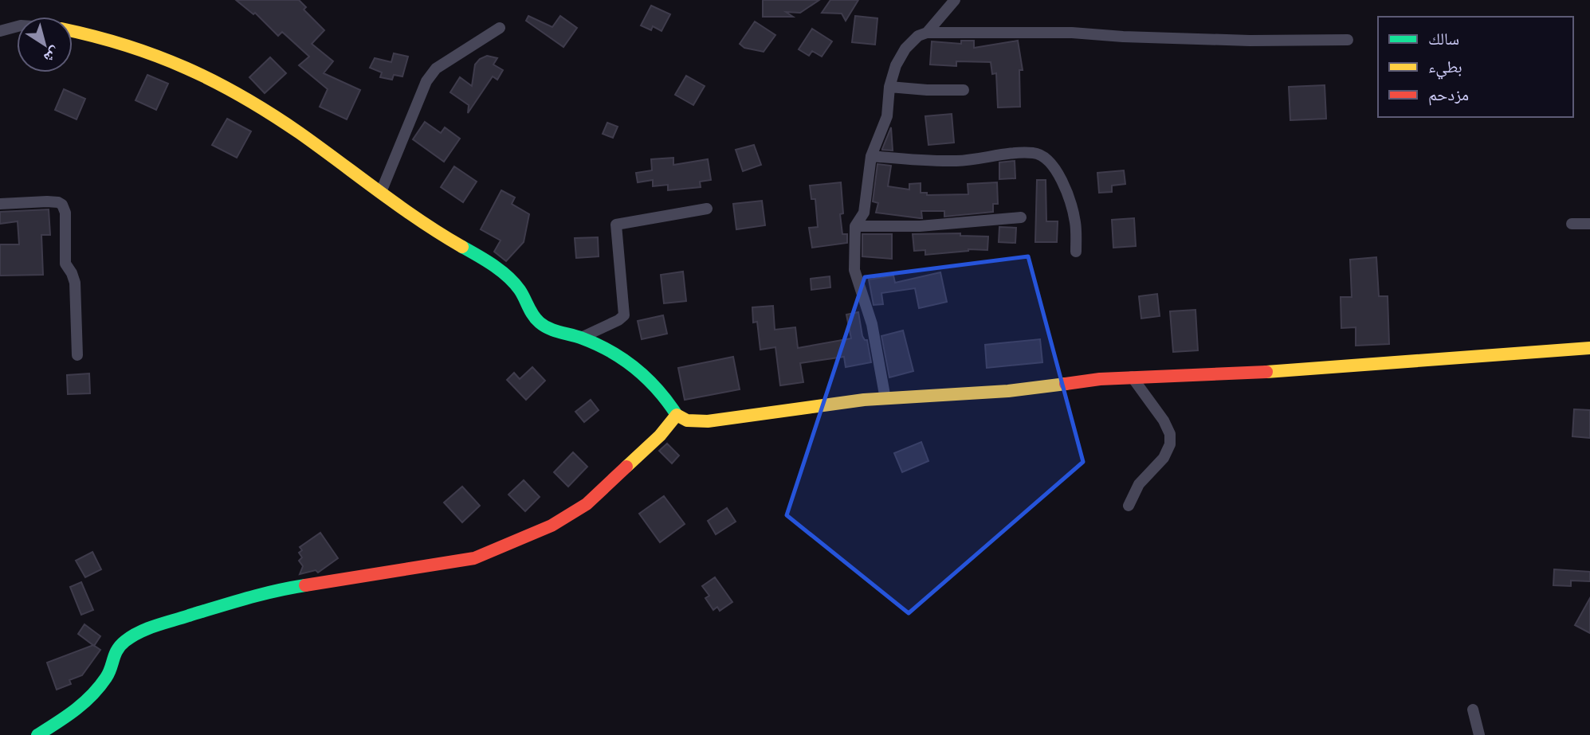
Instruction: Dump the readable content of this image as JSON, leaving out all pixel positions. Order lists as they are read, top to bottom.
{
  "legend": ["سالك", "بطيء", "مزدحم"],
  "north": "bottom right"
}
